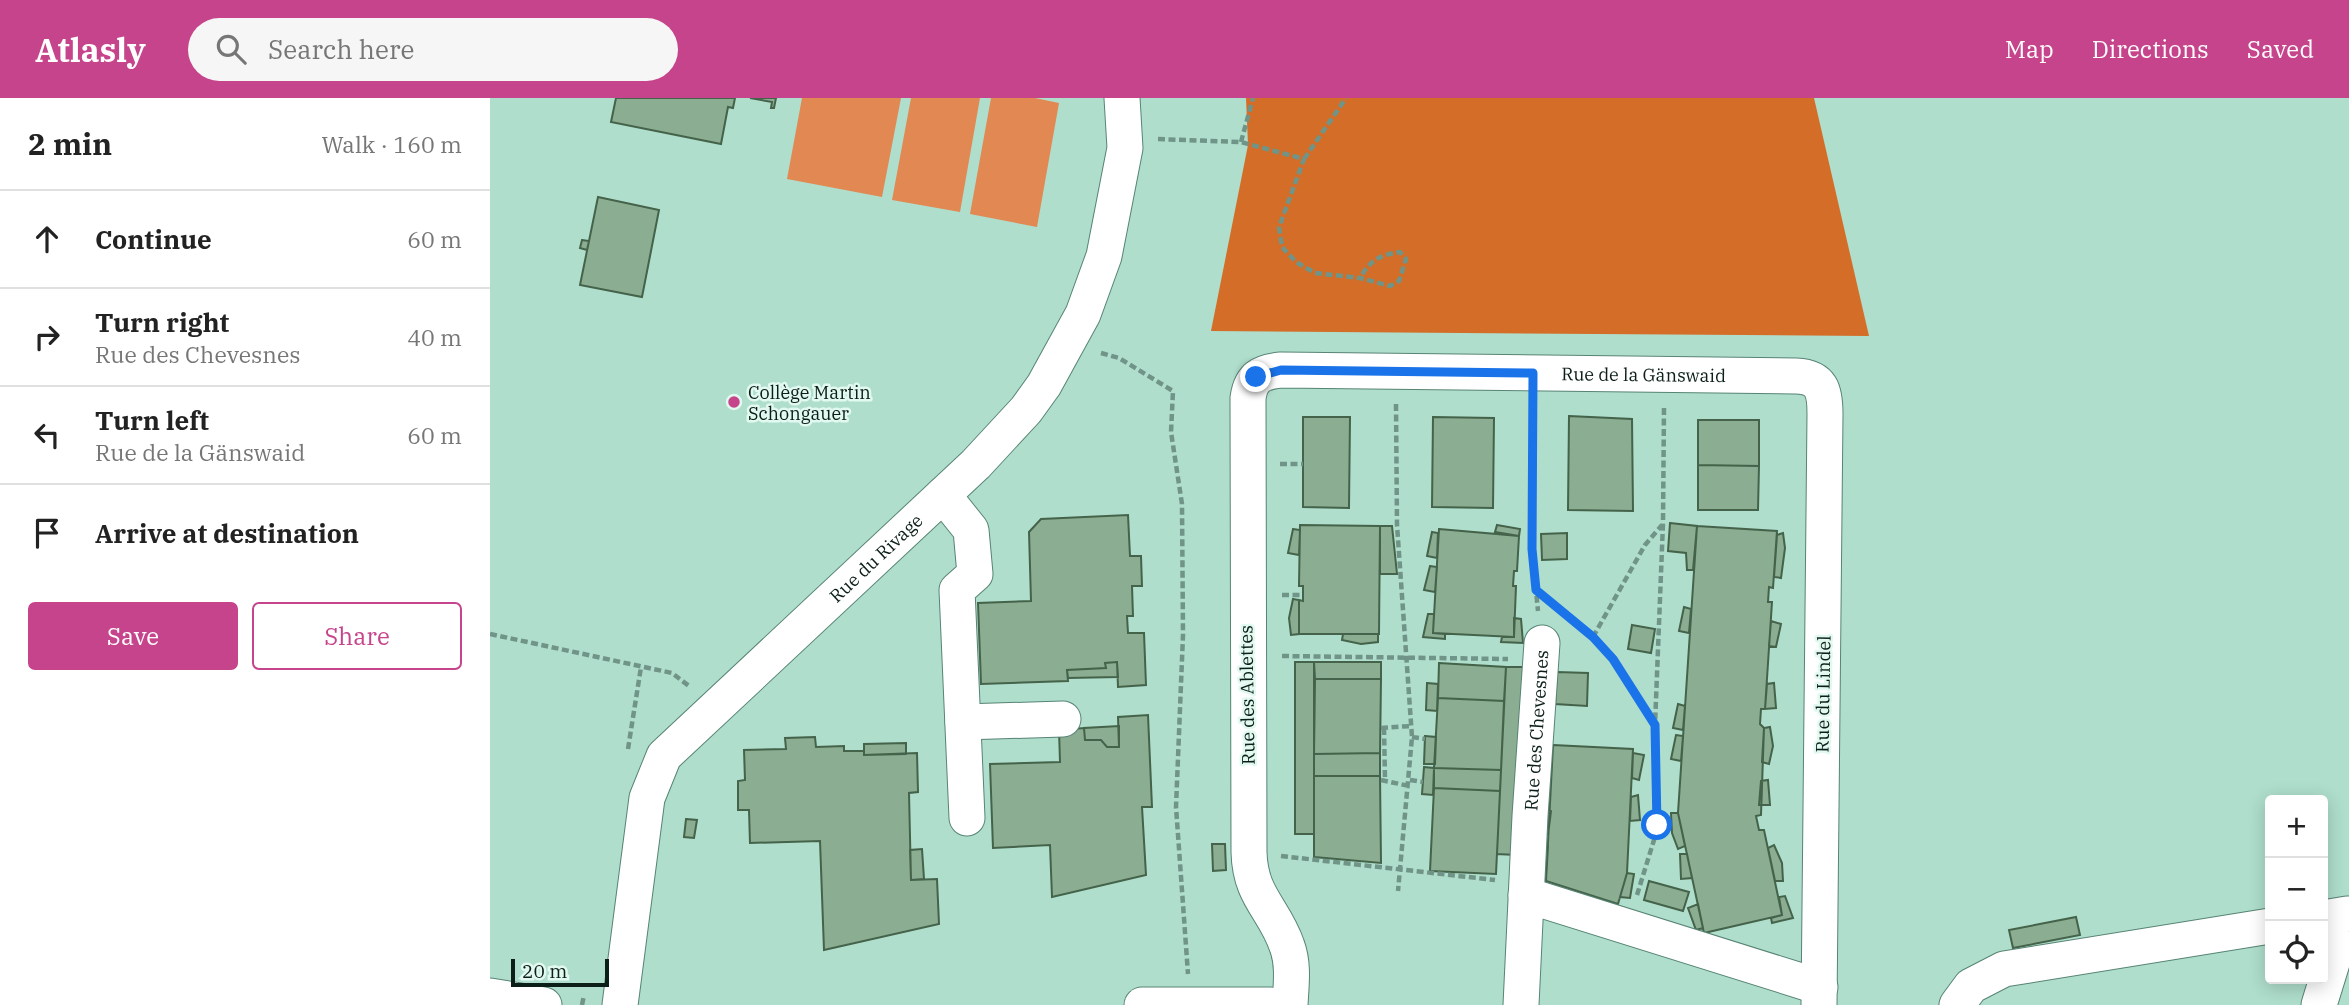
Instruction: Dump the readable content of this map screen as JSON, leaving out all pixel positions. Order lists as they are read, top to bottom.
{
  "streets": {
    "street": [
      "Rue de la Gänswaid",
      "Rue du Rivage",
      "Rue du Lindel",
      "Rue des Ablettes",
      "Rue des Chevesnes"
    ]
  },
  "crossings": [
    ["Rue de la Gänswaid", "Rue du Lindel"],
    ["Rue de la Gänswaid", "Rue des Ablettes"],
    ["Rue de la Gänswaid", "Rue des Chevesnes"]
  ],
  "places": ["Collège Martin Schongauer"],
  "scale_bar": "20 m",
  "page": {
    "header": "Atlasly",
    "search": "Search here",
    "nav": ["Map", "Directions", "Saved"],
    "heading": ["2 min", "Walk · 160 m"],
    "list": [
      ["Continue", "60 m"],
      ["Turn right", "Rue des Chevesnes", "40 m"],
      ["Turn left", "Rue de la Gänswaid", "60 m"],
      "Arrive at destination"
    ],
    "buttons": ["Save", "Share"],
    "map_buttons": ["+", "−"],
    "scale": "20 m"
  }
}
